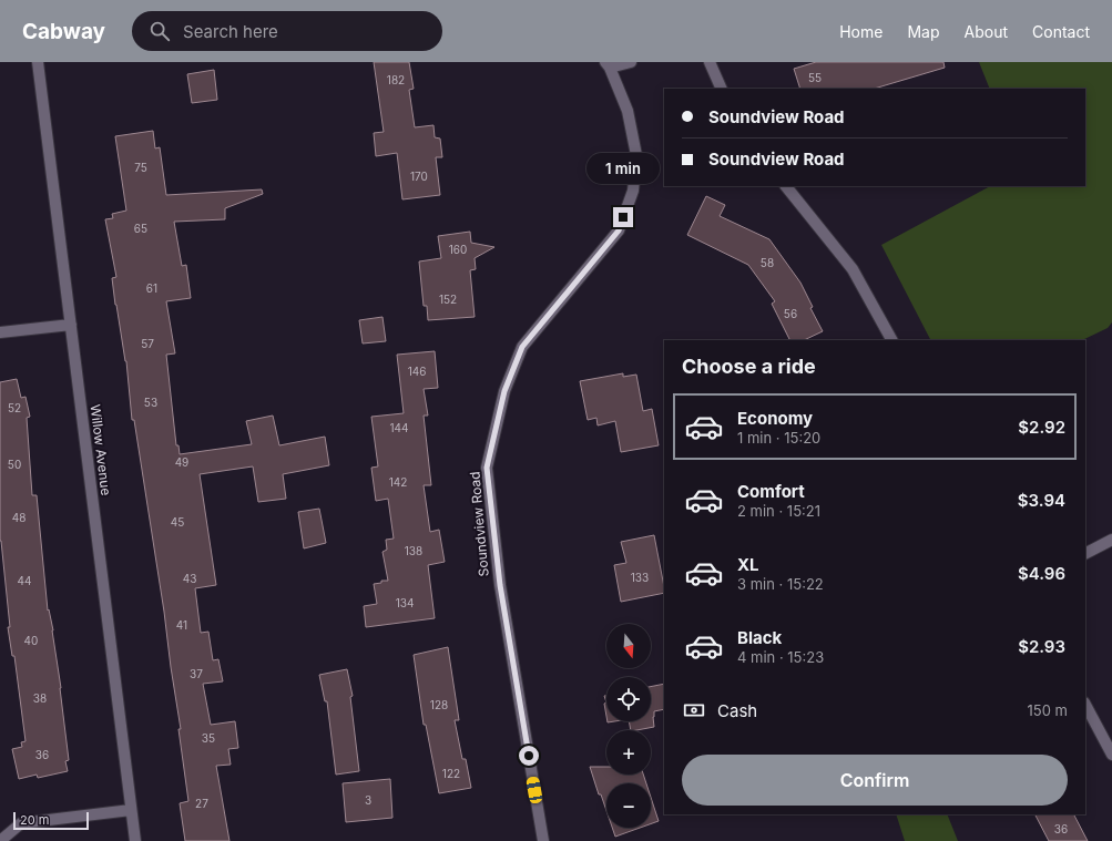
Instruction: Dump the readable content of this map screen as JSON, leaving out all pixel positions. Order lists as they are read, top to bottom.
{
  "streets": {
    "street": ["Willow Avenue", "Soundview Road"]
  },
  "house_numbers": [
    "55",
    "182",
    "75",
    "170",
    "65",
    "160",
    "58",
    "61",
    "152",
    "56",
    "57",
    "146",
    "53",
    "52",
    "144",
    "49",
    "50",
    "142",
    "48",
    "45",
    "138",
    "133",
    "43",
    "44",
    "134",
    "41",
    "40",
    "37",
    "38",
    "128",
    "35",
    "36",
    "122",
    "3",
    "27",
    "36"
  ],
  "scale_bar": "20 m",
  "north": "bottom",
  "page": {
    "header": "Cabway",
    "search": "Search here",
    "nav": [
      "Home",
      "Map",
      "About",
      "Contact"
    ],
    "banner": ["Soundview Road", "Soundview Road"],
    "bubble": "1 min",
    "heading": "Choose a ride",
    "list": [
      {
        "name": "Economy",
        "note": "1 min · 15:20",
        "value": "$2.92"
      },
      {
        "name": "Comfort",
        "note": "2 min · 15:21",
        "value": "$3.94"
      },
      {
        "name": "XL",
        "note": "3 min · 15:22",
        "value": "$4.96"
      },
      {
        "name": "Black",
        "note": "4 min · 15:23",
        "value": "$2.93"
      }
    ],
    "map_buttons": ["+", "−"],
    "pay": ["Cash", "150 m"],
    "buttons": "Confirm",
    "scale": "20 m"
  }
}
